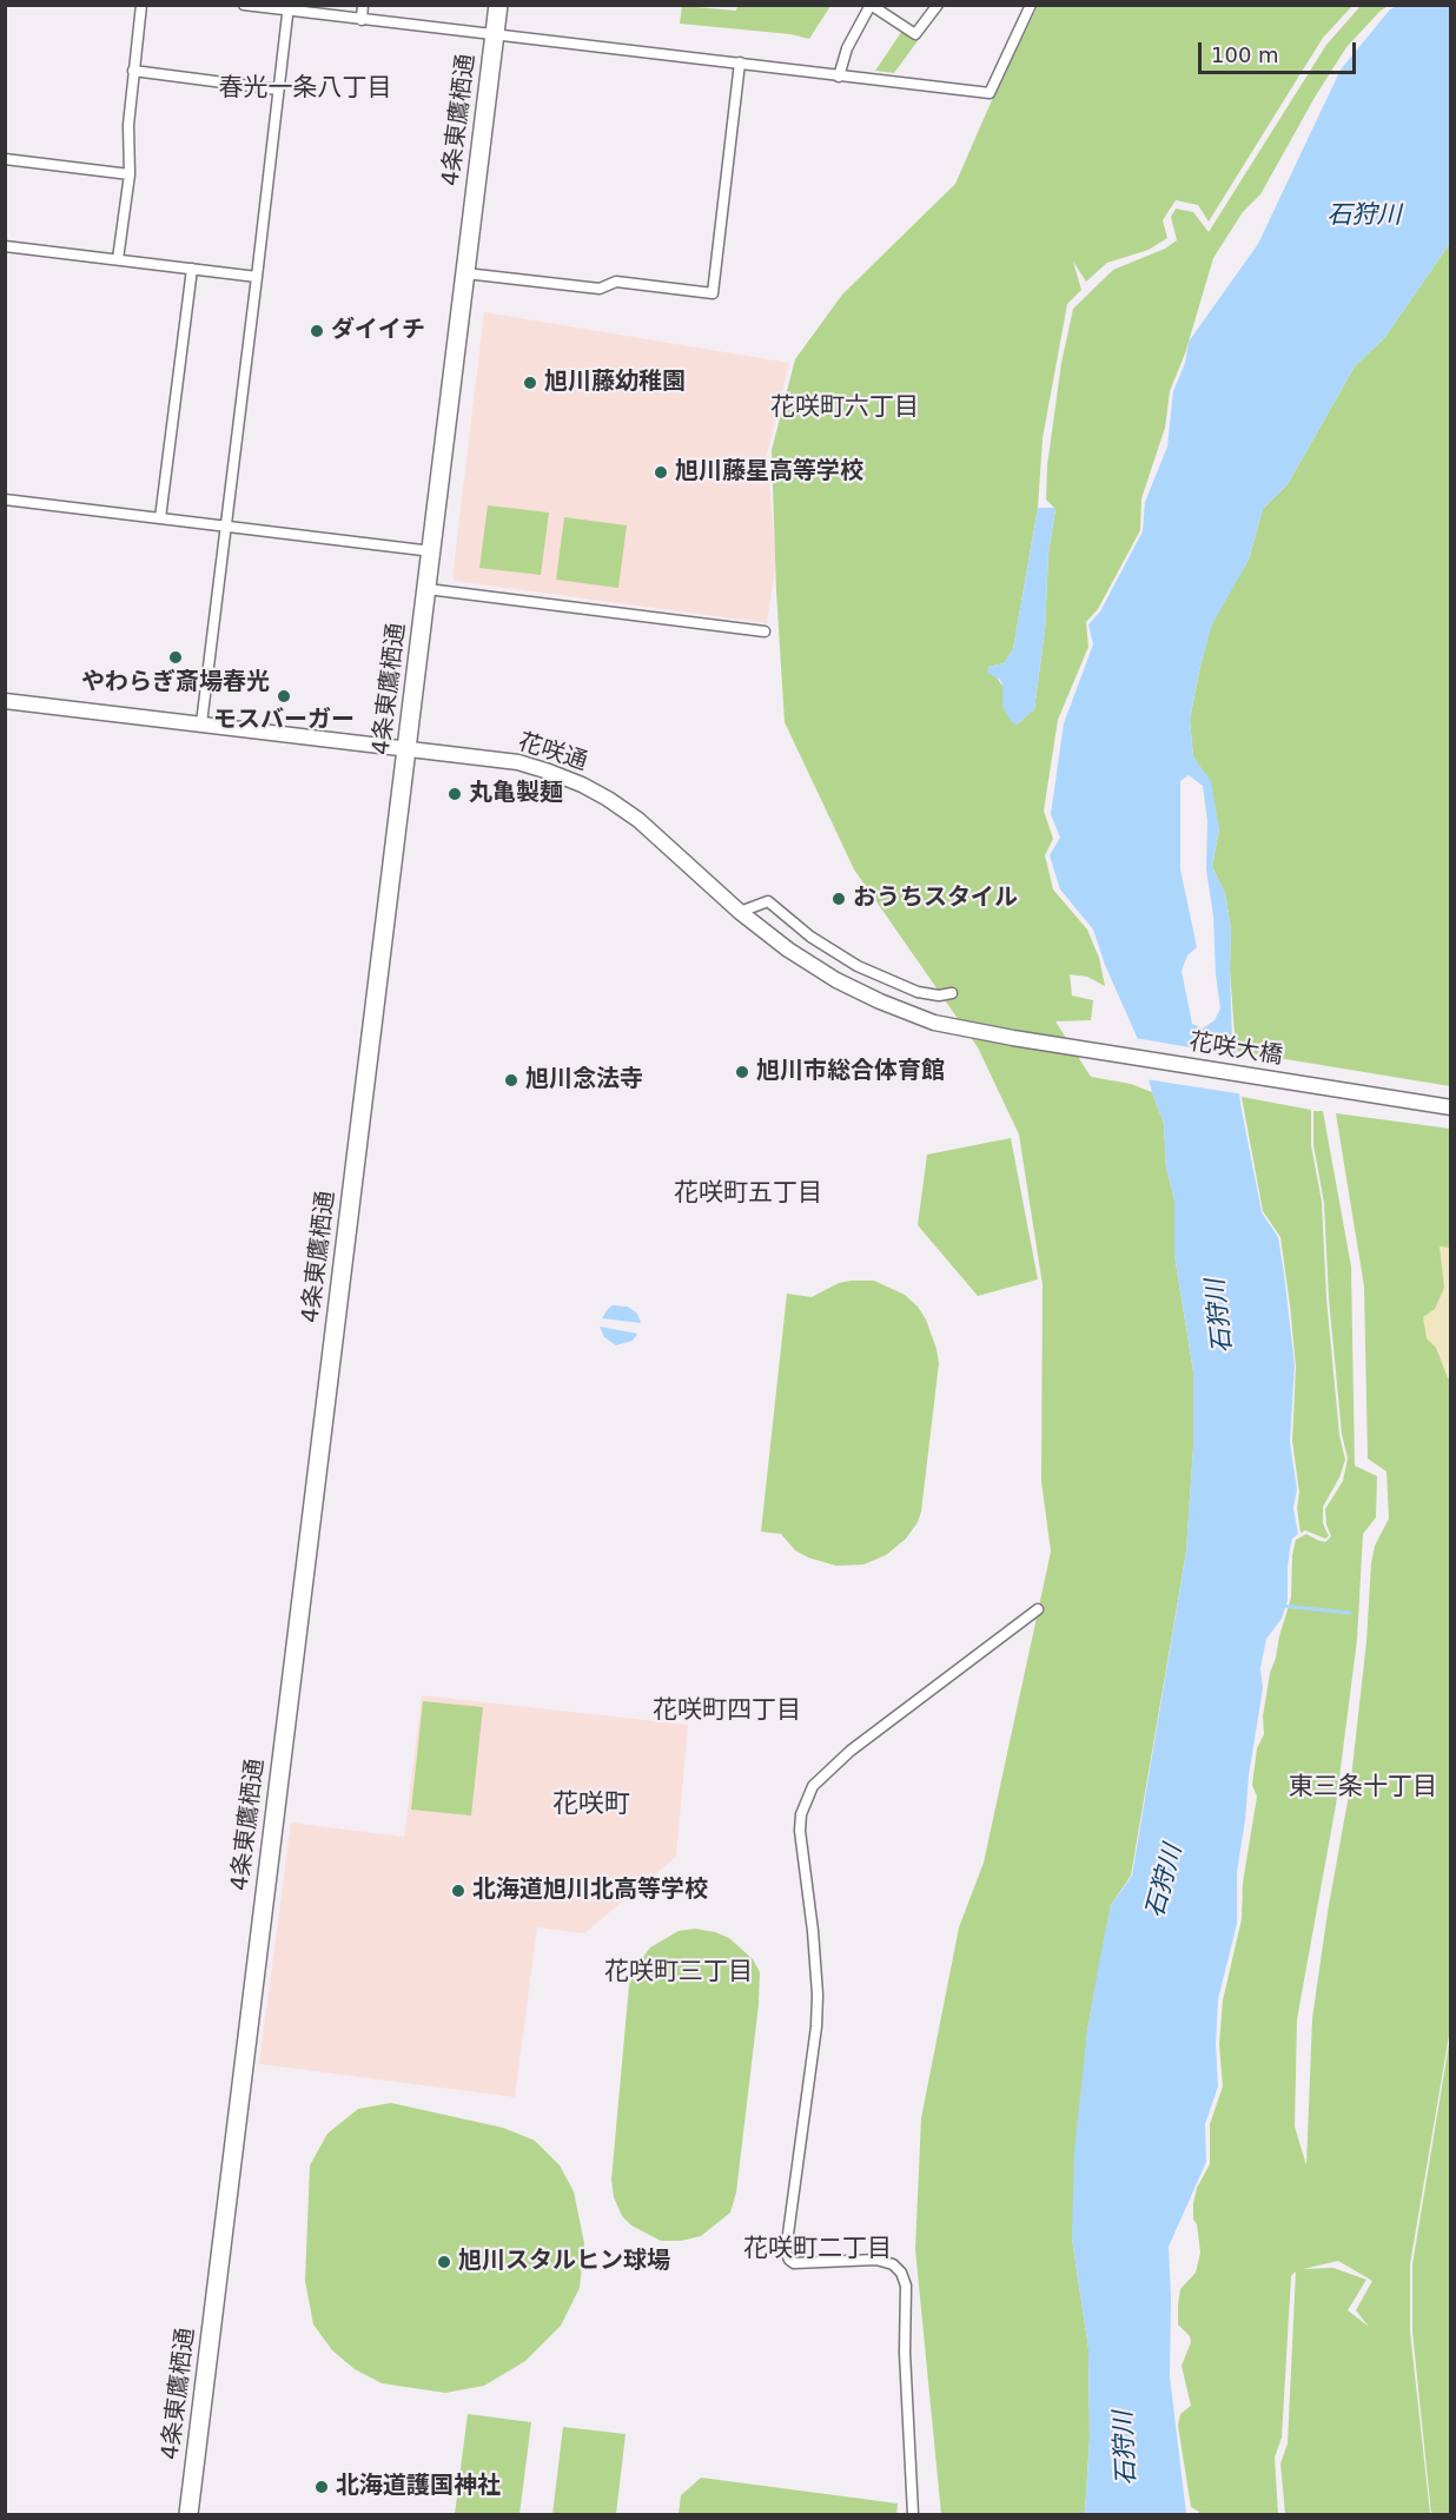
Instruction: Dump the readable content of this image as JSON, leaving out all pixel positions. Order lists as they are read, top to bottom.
{
  "streets": {
    "highway": ["4条東鷹栖通"],
    "street": ["花咲通", "花咲大橋"]
  },
  "crossings": [
    ["4条東鷹栖通", "花咲通"],
    ["花咲通", "花咲大橋"]
  ],
  "districts": [
    "春光一条八丁目",
    "花咲町六丁目",
    "花咲町五丁目",
    "花咲町四丁目",
    "東三条十丁目",
    "花咲町",
    "花咲町三丁目",
    "花咲町二丁目"
  ],
  "water": ["石狩川"],
  "places": [
    "ダイイチ",
    "旭川藤幼稚園",
    "旭川藤星高等学校",
    "やわらぎ斎場春光",
    "モスバーガー",
    "丸亀製麺",
    "おうちスタイル",
    "旭川市総合体育館",
    "旭川念法寺",
    "北海道旭川北高等学校",
    "旭川スタルヒン球場",
    "北海道護国神社"
  ],
  "scale_bar": "100 m"
}
